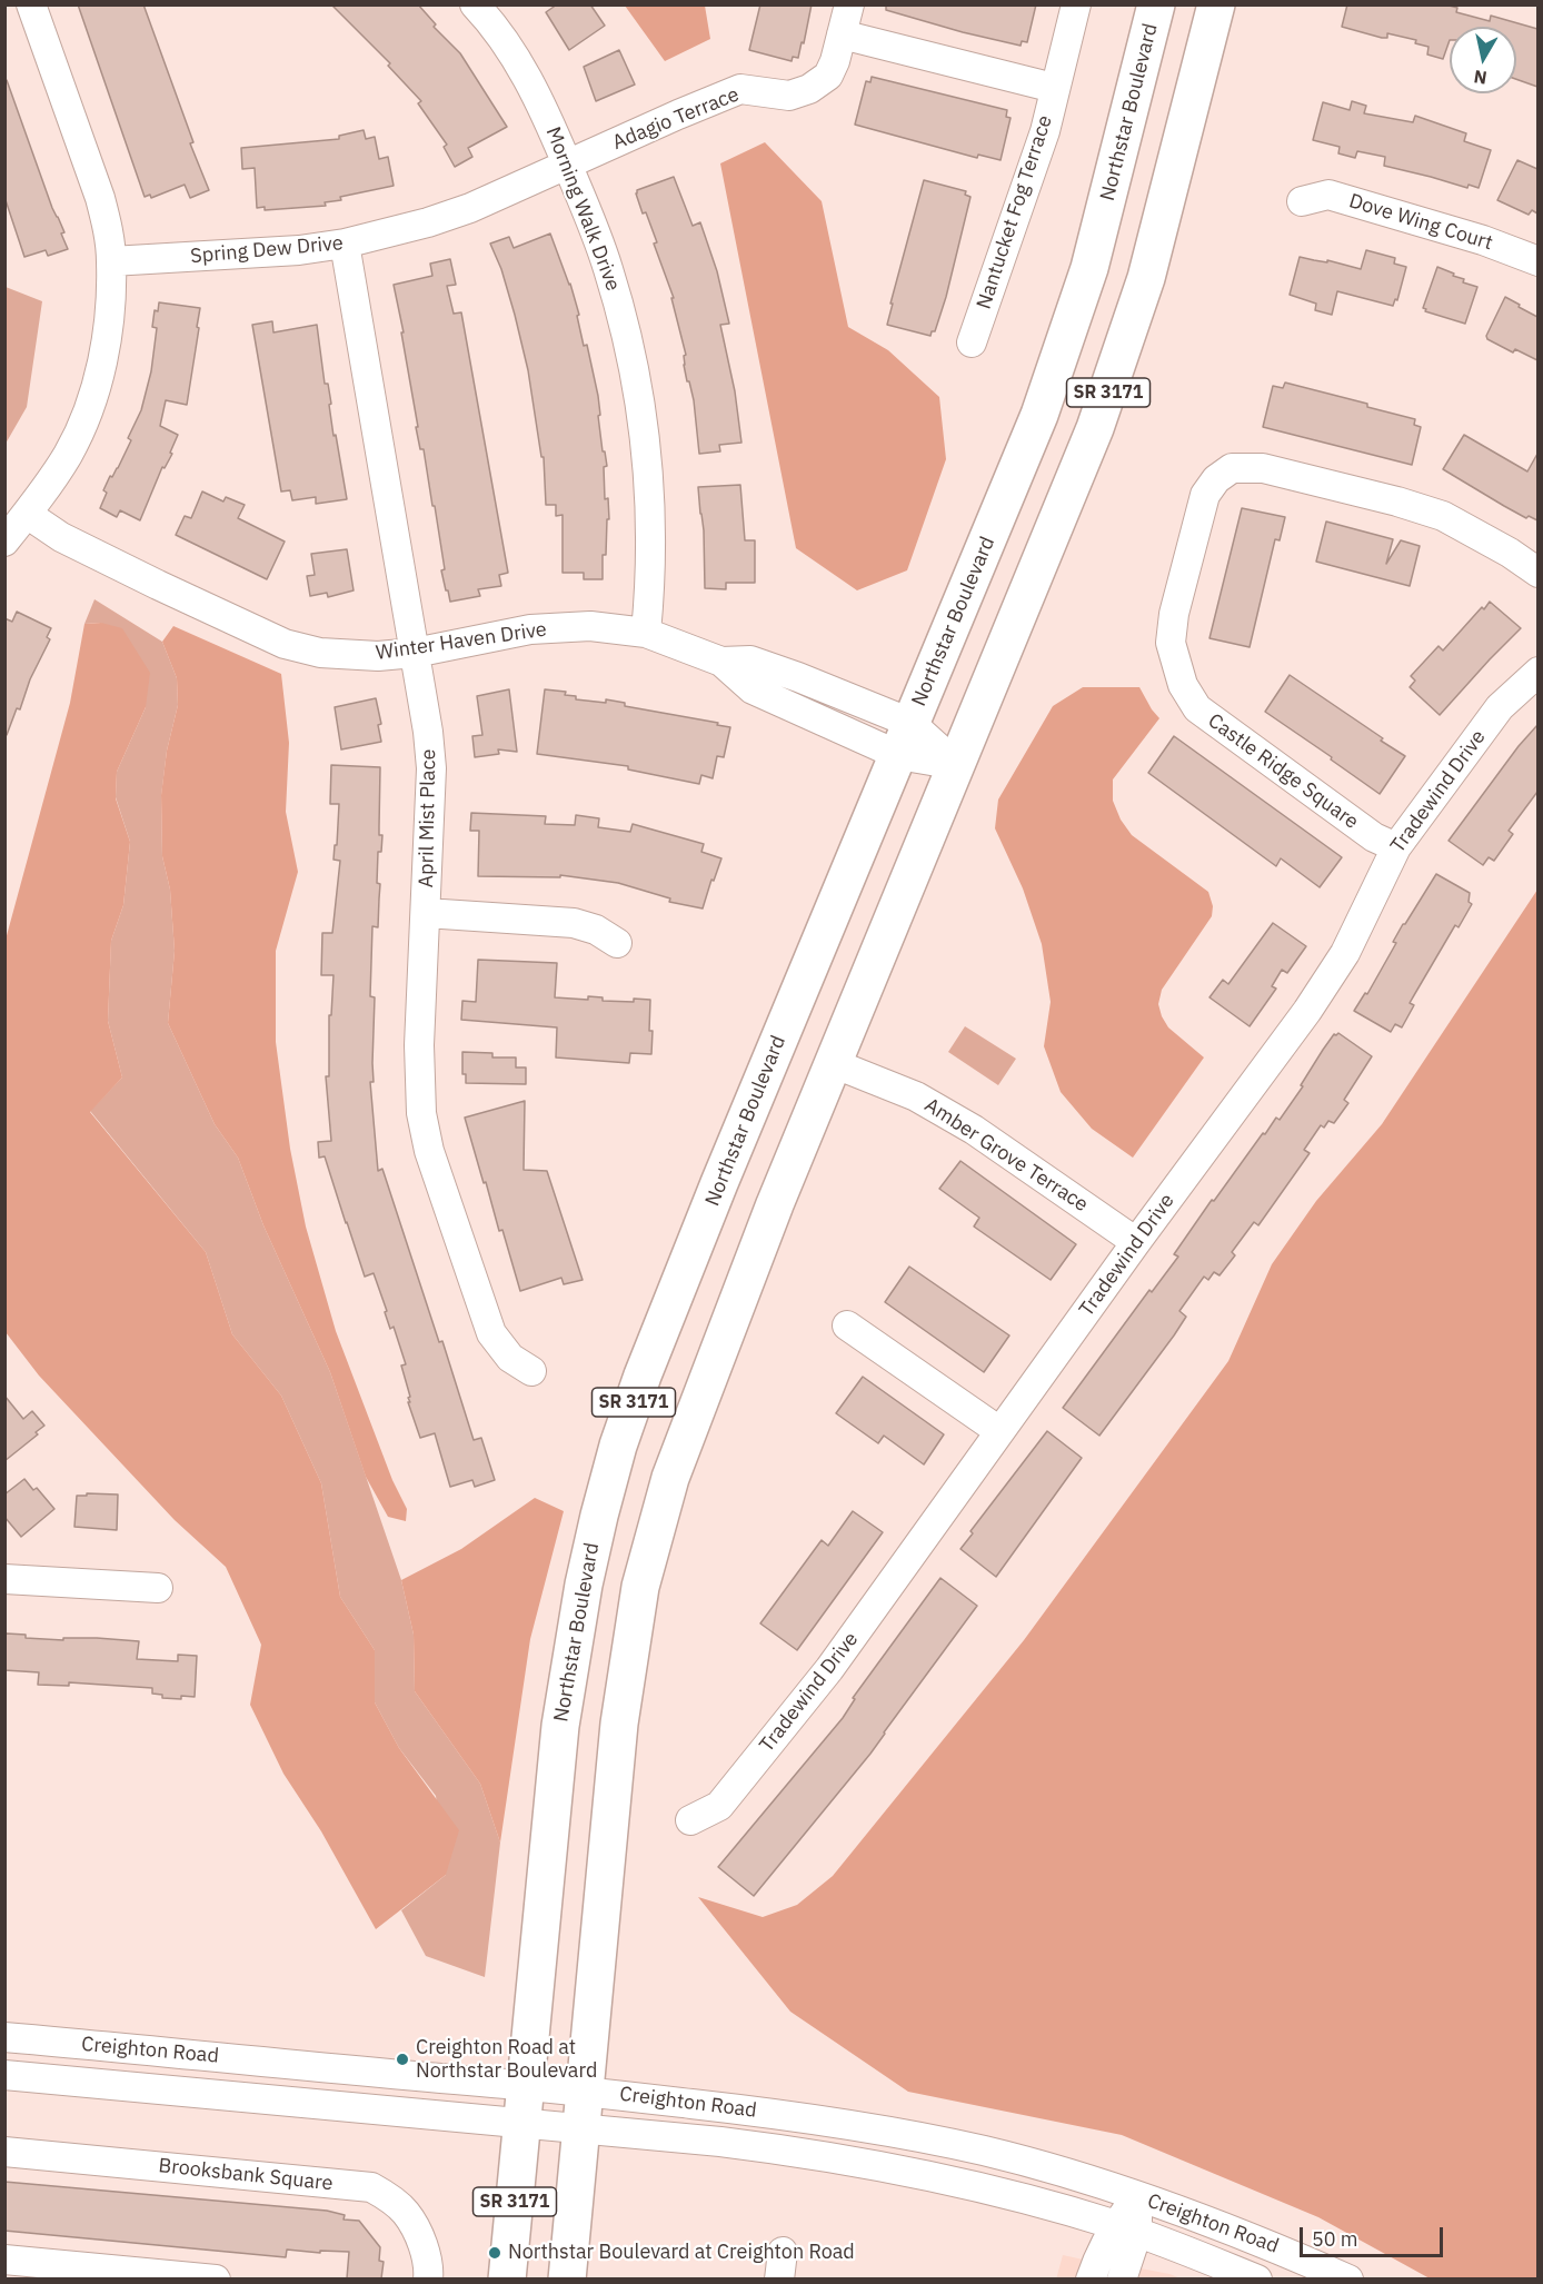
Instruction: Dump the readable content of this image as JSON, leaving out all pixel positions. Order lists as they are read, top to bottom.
{
  "streets": {
    "main road": ["Northstar Boulevard", "SR 3171"],
    "street": [
      "Adagio Terrace",
      "Morning Walk Drive",
      "Nantucket Fog Terrace",
      "Dove Wing Court",
      "Spring Dew Drive",
      "Winter Haven Drive",
      "Castle Ridge Square",
      "Tradewind Drive",
      "April Mist Place",
      "Amber Grove Terrace",
      "Creighton Road",
      "Brooksbank Square"
    ]
  },
  "crossings": [
    ["Northstar Boulevard", "Winter Haven Drive"],
    ["Northstar Boulevard", "Creighton Road"],
    ["Adagio Terrace", "Morning Walk Drive"],
    ["Adagio Terrace", "Spring Dew Drive"],
    ["Morning Walk Drive", "Spring Dew Drive"],
    ["Morning Walk Drive", "Winter Haven Drive"],
    ["Spring Dew Drive", "April Mist Place"],
    ["SR 3171", "Winter Haven Drive"],
    ["SR 3171", "Amber Grove Terrace"],
    ["SR 3171", "Creighton Road"],
    ["Winter Haven Drive", "April Mist Place"],
    ["Castle Ridge Square", "Tradewind Drive"],
    ["Tradewind Drive", "Amber Grove Terrace"]
  ],
  "places": ["Creighton Road at Northstar Boulevard", "Northstar Boulevard at Creighton Road"],
  "scale_bar": "50 m",
  "north": "bottom"
}
